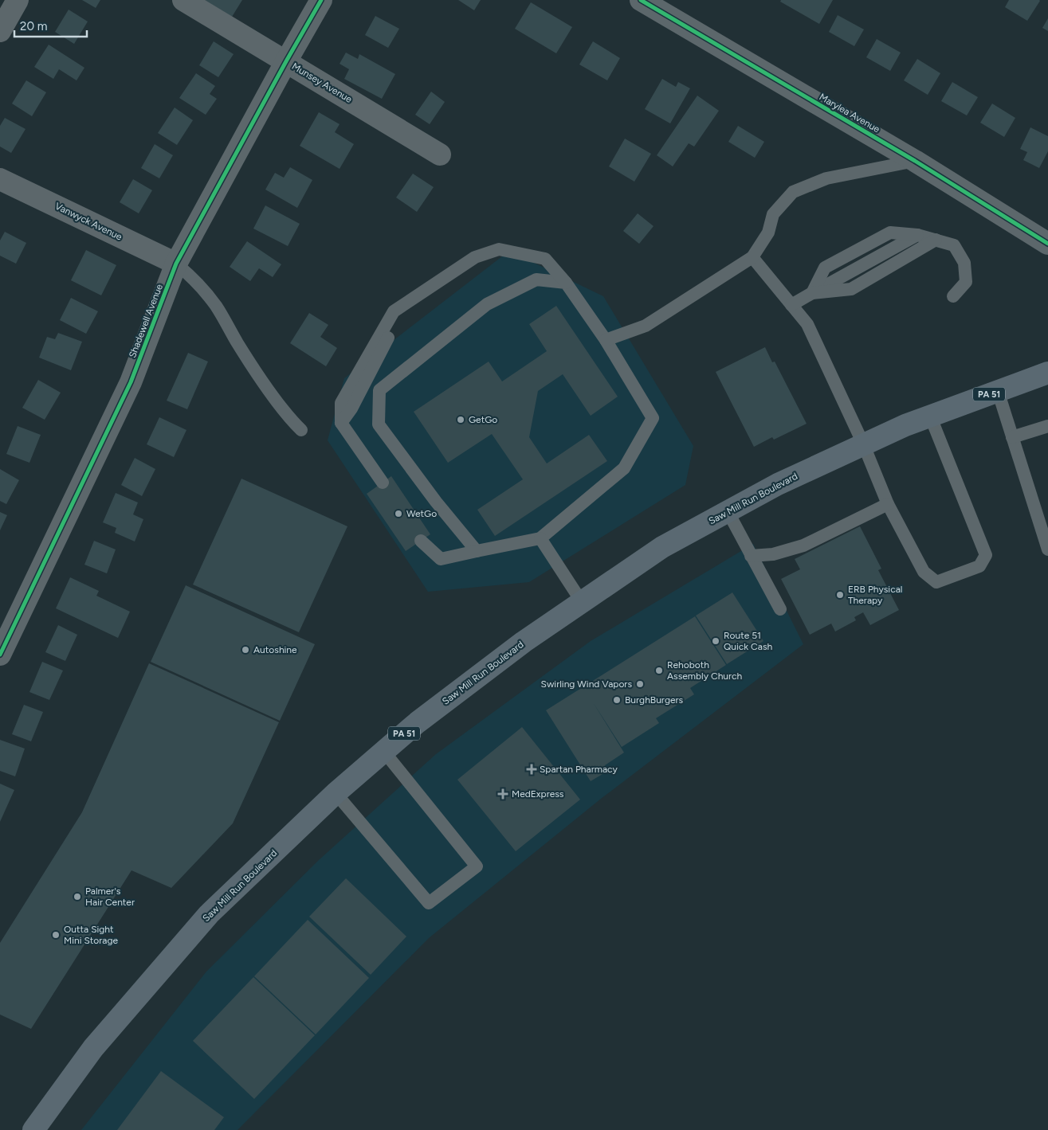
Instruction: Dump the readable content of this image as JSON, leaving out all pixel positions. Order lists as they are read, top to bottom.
{
  "streets": {
    "highway": ["PA 51", "Saw Mill Run Boulevard"],
    "street": [
      "Munsey Avenue",
      "Marylea Avenue",
      "Vanwyck Avenue",
      "Shadewell Avenue"
    ]
  },
  "crossings": [
    ["Munsey Avenue", "Shadewell Avenue"],
    ["Vanwyck Avenue", "Shadewell Avenue"]
  ],
  "places": {
    "other": [
      "GetGo",
      "WetGo",
      "ERB Physical Therapy",
      "Route 51 Quick Cash",
      "Autoshine",
      "Rehoboth Assembly Church",
      "Swirling Wind Vapors",
      "BurghBurgers",
      "Palmer's Hair Center",
      "Outta Sight Mini Storage"
    ],
    "health": ["Spartan Pharmacy", "MedExpress"]
  },
  "scale_bar": "20 m"
}
